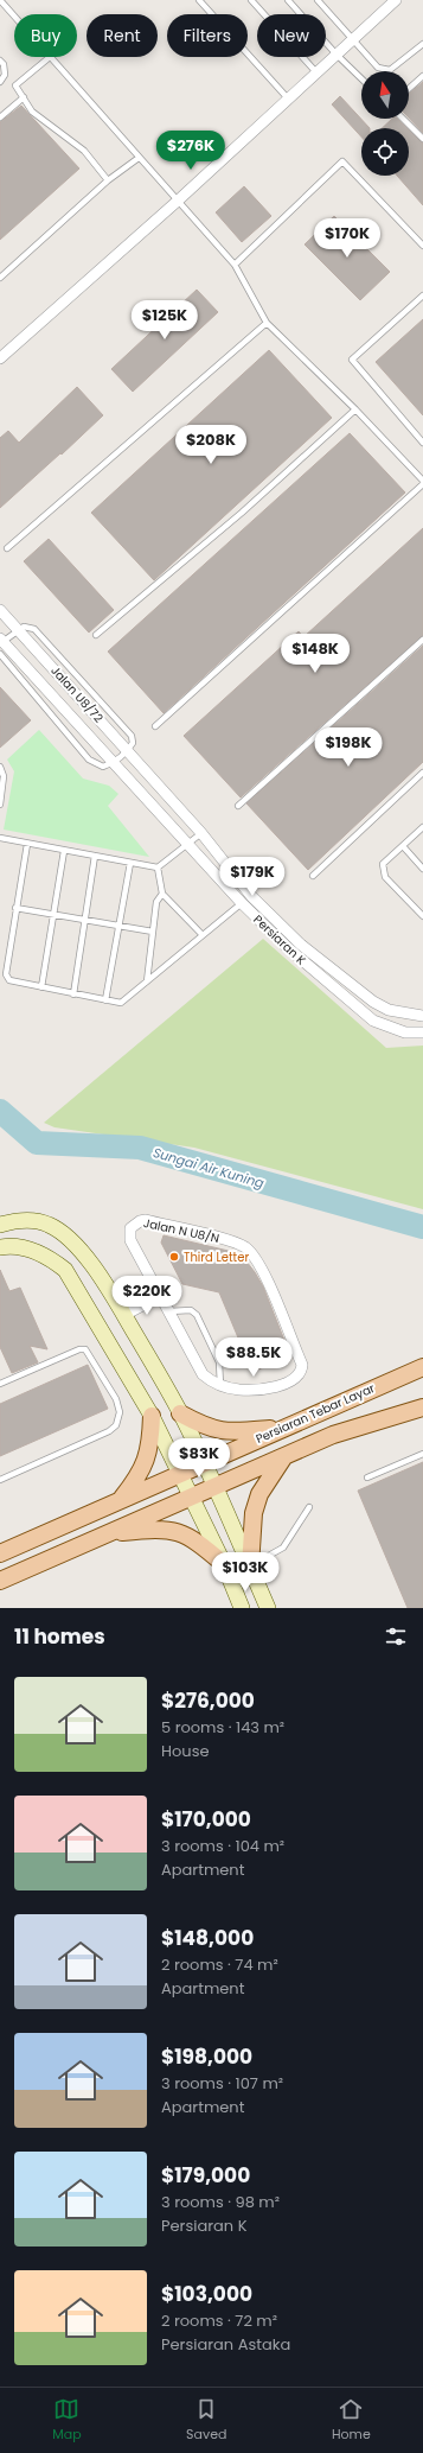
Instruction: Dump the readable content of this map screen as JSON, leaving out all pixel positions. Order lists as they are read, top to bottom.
{
  "streets": {
    "main road": ["Persiaran Tebar Layar"],
    "street": ["Jalan U8/72", "Persiaran K", "Jalan N U8/N"]
  },
  "crossings": [
    ["Jalan U8/72", "Persiaran K"]
  ],
  "water": ["Sungai Air Kuning"],
  "places": ["Third Letter"],
  "north": "top",
  "page": {
    "chip": [
      "Buy",
      "Rent",
      "Filters",
      "New"
    ],
    "price": [
      "$276K",
      "$170K",
      "$125K",
      "$208K",
      "$148K",
      "$198K",
      "$179K",
      "$220K",
      "$88.5K",
      "$83K",
      "$103K"
    ],
    "heading": "11 homes",
    "list": [
      {
        "name": "$276,000",
        "note": "5 rooms · 143 m² · House"
      },
      {
        "name": "$170,000",
        "note": "3 rooms · 104 m² · Apartment"
      },
      {
        "name": "$148,000",
        "note": "2 rooms · 74 m² · Apartment"
      },
      {
        "name": "$198,000",
        "note": "3 rooms · 107 m² · Apartment"
      },
      {
        "name": "$179,000",
        "note": "3 rooms · 98 m² · Persiaran K"
      },
      {
        "name": "$103,000",
        "note": "2 rooms · 72 m² · Persiaran Astaka"
      }
    ],
    "tabs": ["Map", "Saved", "Home"]
  }
}
